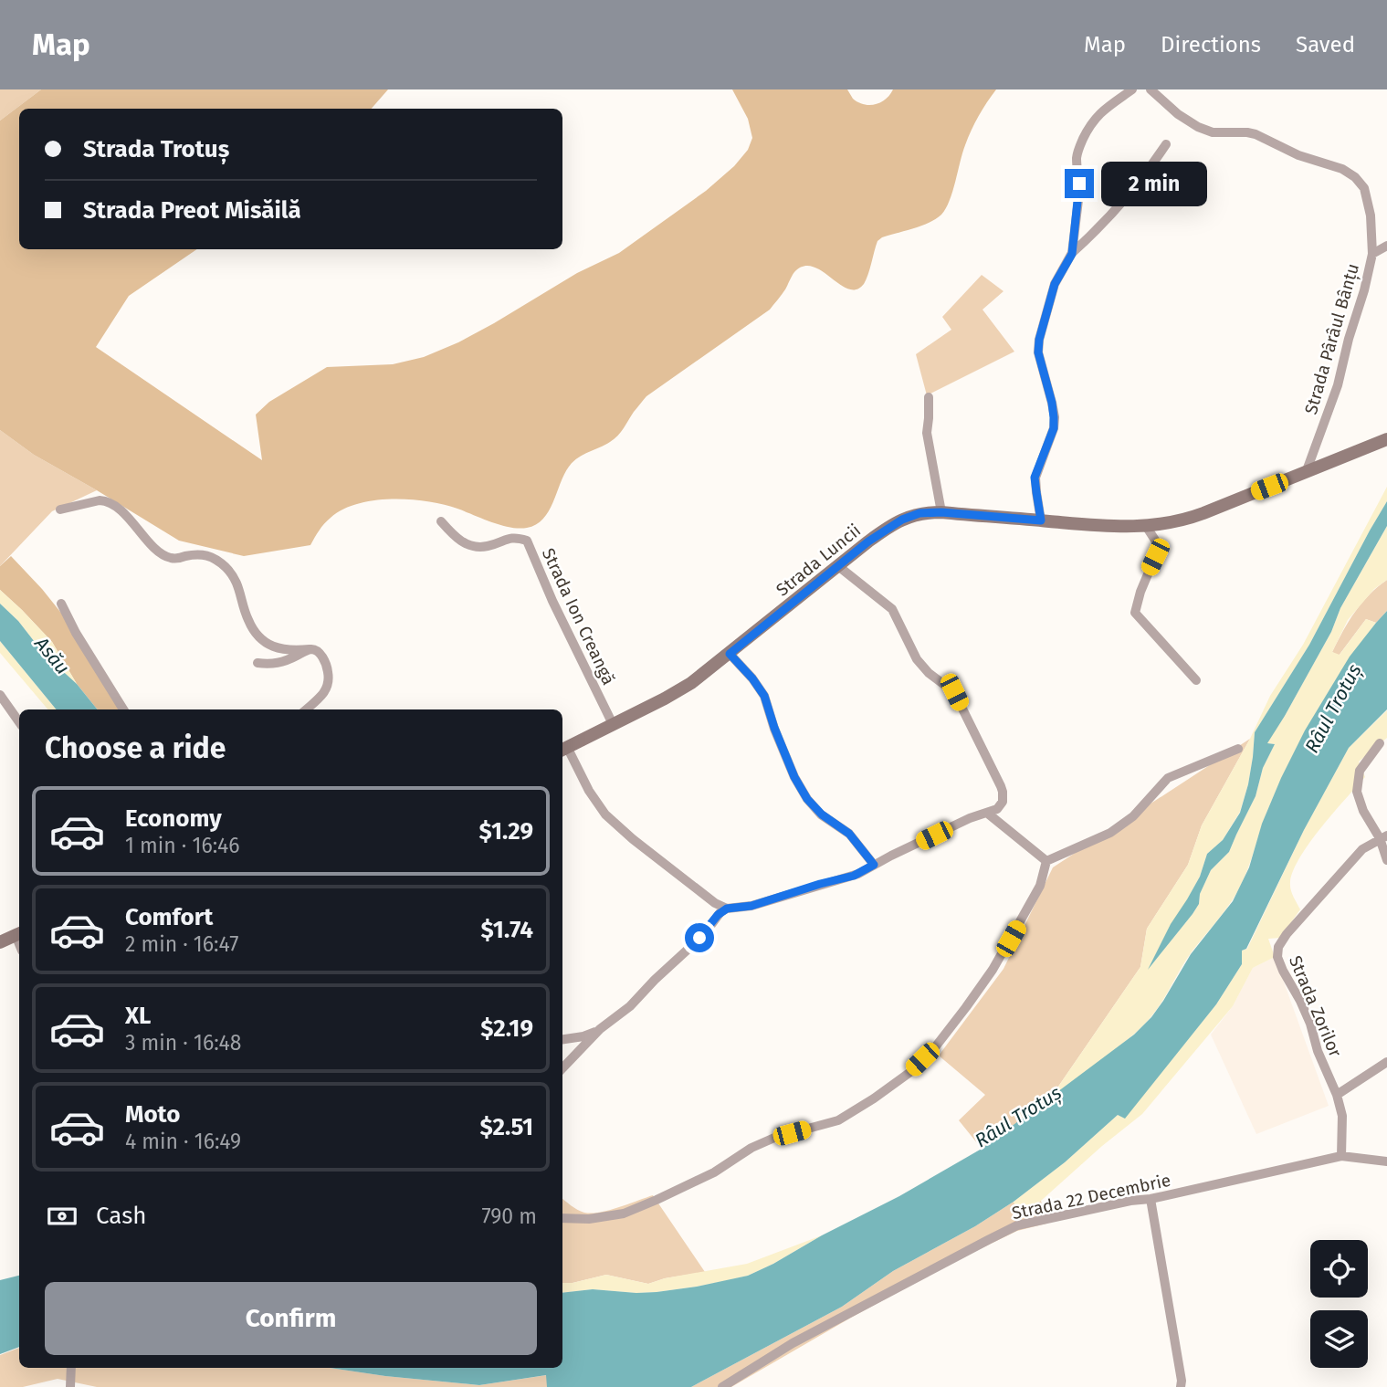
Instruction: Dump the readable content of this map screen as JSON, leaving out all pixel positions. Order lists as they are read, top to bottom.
{
  "streets": {
    "main road": ["Strada Luncii"],
    "street": [
      "Strada Pârâul Bânțu",
      "Strada Ion Creangă",
      "Strada Zorilor",
      "Strada 22 Decembrie"
    ]
  },
  "crossings": [
    ["Strada Pârâul Bânțu", "Strada Luncii"],
    ["Strada Luncii", "Strada Ion Creangă"],
    ["Strada Zorilor", "Strada 22 Decembrie"]
  ],
  "water": ["Asău", "Râul Trotuș"],
  "page": {
    "header": "Map",
    "nav": ["Map", "Directions", "Saved"],
    "banner": ["Strada Trotuș", "Strada Preot Misăilă"],
    "bubble": "2 min",
    "heading": "Choose a ride",
    "list": [
      {
        "name": "Economy",
        "note": "1 min · 16:46",
        "value": "$1.29"
      },
      {
        "name": "Comfort",
        "note": "2 min · 16:47",
        "value": "$1.74"
      },
      {
        "name": "XL",
        "note": "3 min · 16:48",
        "value": "$2.19"
      },
      {
        "name": "Moto",
        "note": "4 min · 16:49",
        "value": "$2.51"
      }
    ],
    "pay": ["Cash", "790 m"],
    "buttons": "Confirm"
  }
}
